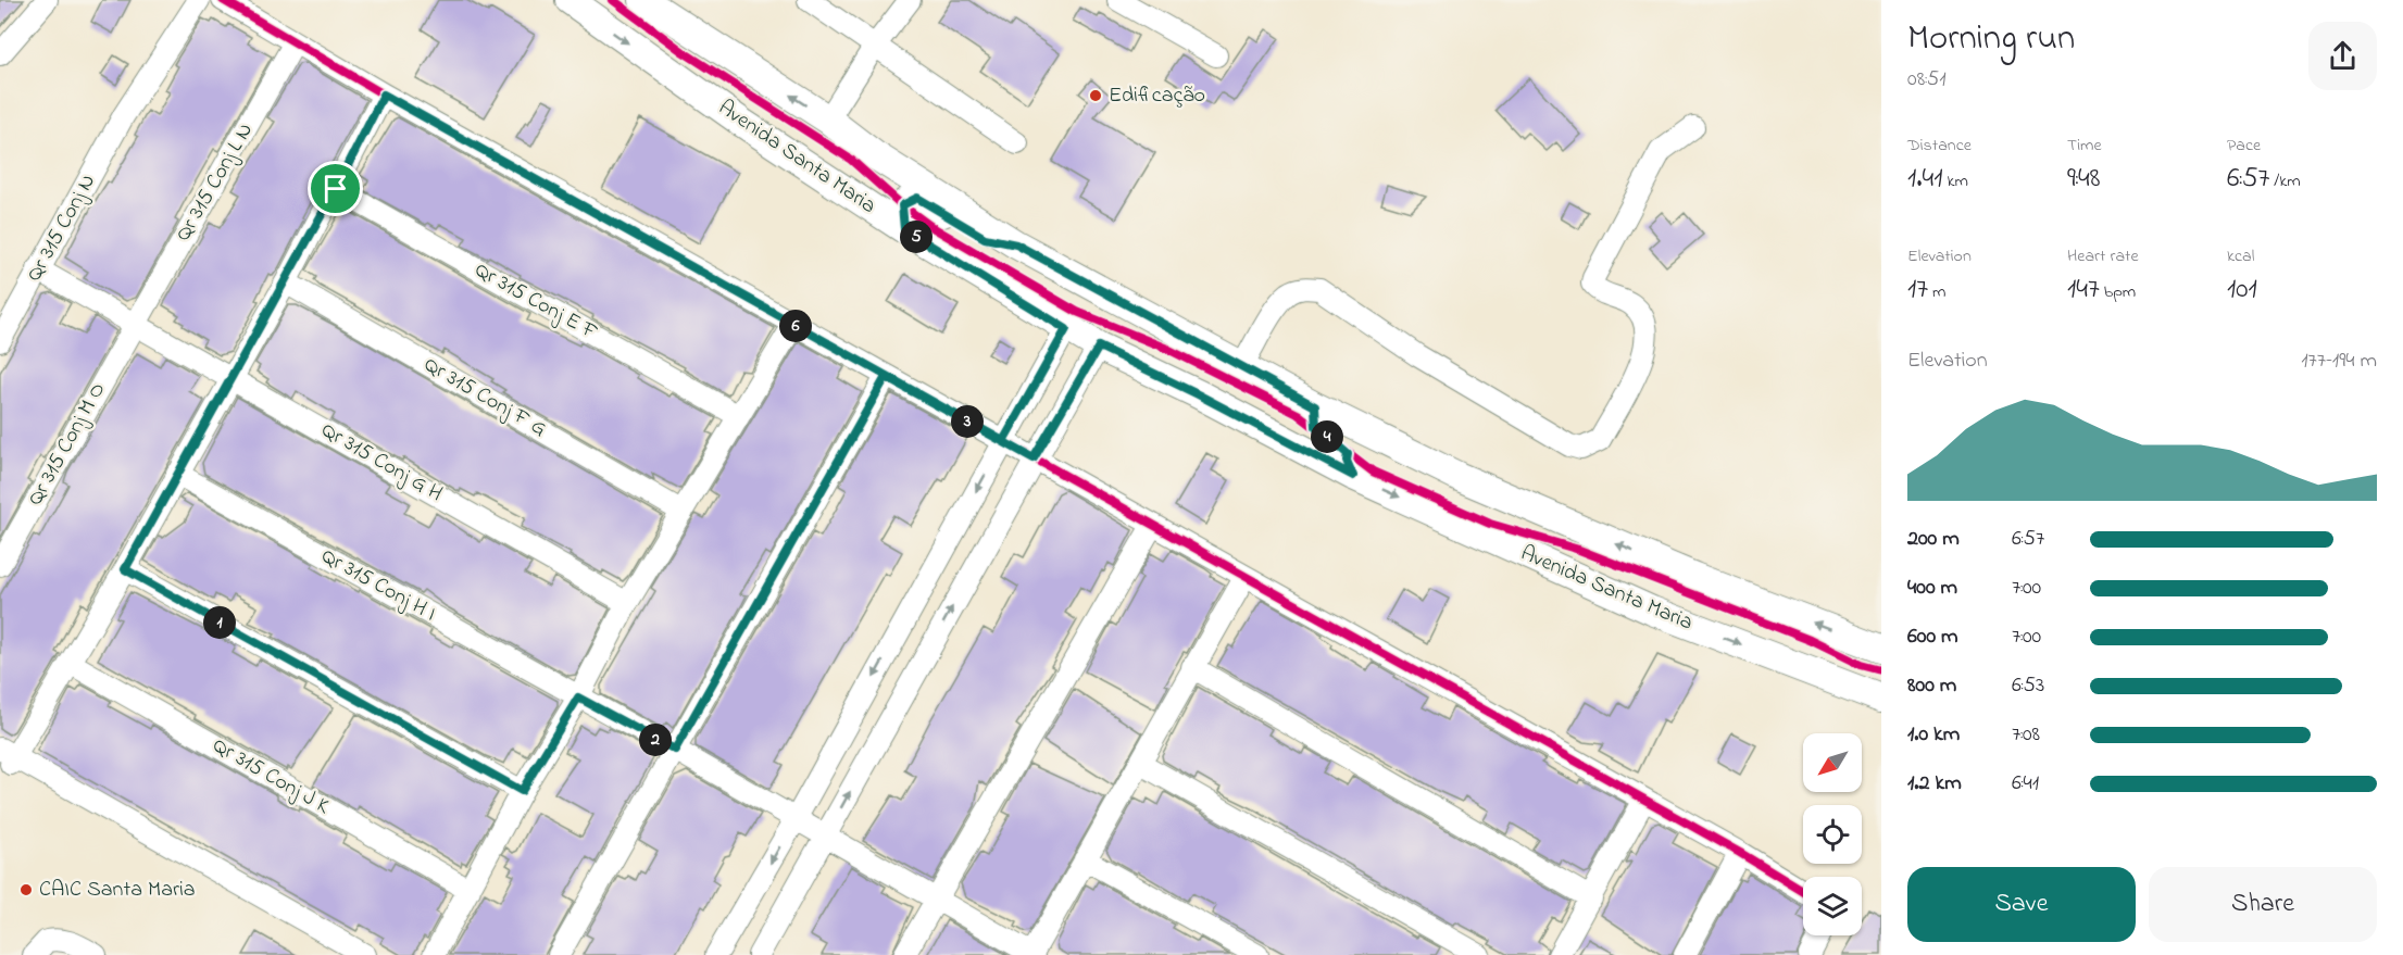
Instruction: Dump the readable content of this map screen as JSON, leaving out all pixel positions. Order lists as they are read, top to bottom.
{
  "streets": {
    "main road": ["Avenida Santa Maria"],
    "street": [
      "Qr 315 Conj L N",
      "Qr 315 Conj N",
      "Qr 315 Conj E F",
      "Qr 315 Conj F G",
      "Qr 315 Conj M O",
      "Qr 315 Conj G H",
      "Qr 315 Conj H I",
      "Qr 315 Conj J K"
    ]
  },
  "crossings": [
    ["Qr 315 Conj L N", "Qr 315 Conj M O"],
    ["Qr 315 Conj L N", "Qr 315 Conj G H"],
    ["Qr 315 Conj N", "Qr 315 Conj G H"],
    ["Qr 315 Conj M O", "Qr 315 Conj G H"]
  ],
  "places": ["Edificação", "CAIC Santa Maria"],
  "north": "bottom left",
  "page": {
    "heading": ["Morning run", "08:51"],
    "stats": [
      ["Distance", "1.41 km"],
      ["Time", "9:48"],
      ["Pace", "6:57 /km"],
      ["Elevation", "17 m"],
      ["Heart rate", "147 bpm"],
      ["kcal", "101"]
    ],
    "pins": [
      "5",
      "6",
      "3",
      "4",
      "1",
      "2"
    ],
    "chart": ["Elevation", "177–194 m"],
    "list": [
      {
        "name": "200 m",
        "note": "6:57"
      },
      {
        "name": "400 m",
        "note": "7:00"
      },
      {
        "name": "600 m",
        "note": "7:00"
      },
      {
        "name": "800 m",
        "note": "6:53"
      },
      {
        "name": "1.0 km",
        "note": "7:08"
      },
      {
        "name": "1.2 km",
        "note": "6:41"
      }
    ],
    "buttons": ["Save", "Share"]
  }
}
